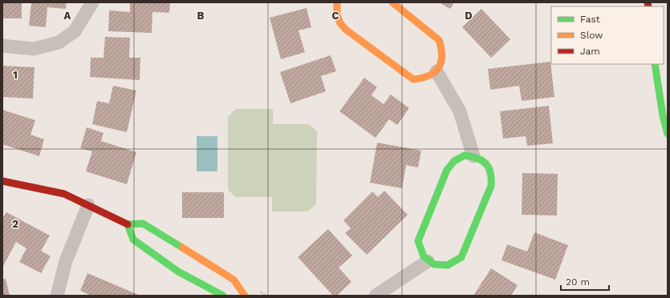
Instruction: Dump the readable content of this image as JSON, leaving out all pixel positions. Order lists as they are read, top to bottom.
{
  "legend": ["Fast", "Slow", "Jam"],
  "scale_bar": "20 m",
  "grid": {
    "columns": [
      "A",
      "B",
      "C",
      "D"
    ],
    "rows": ["1", "2"]
  }
}
